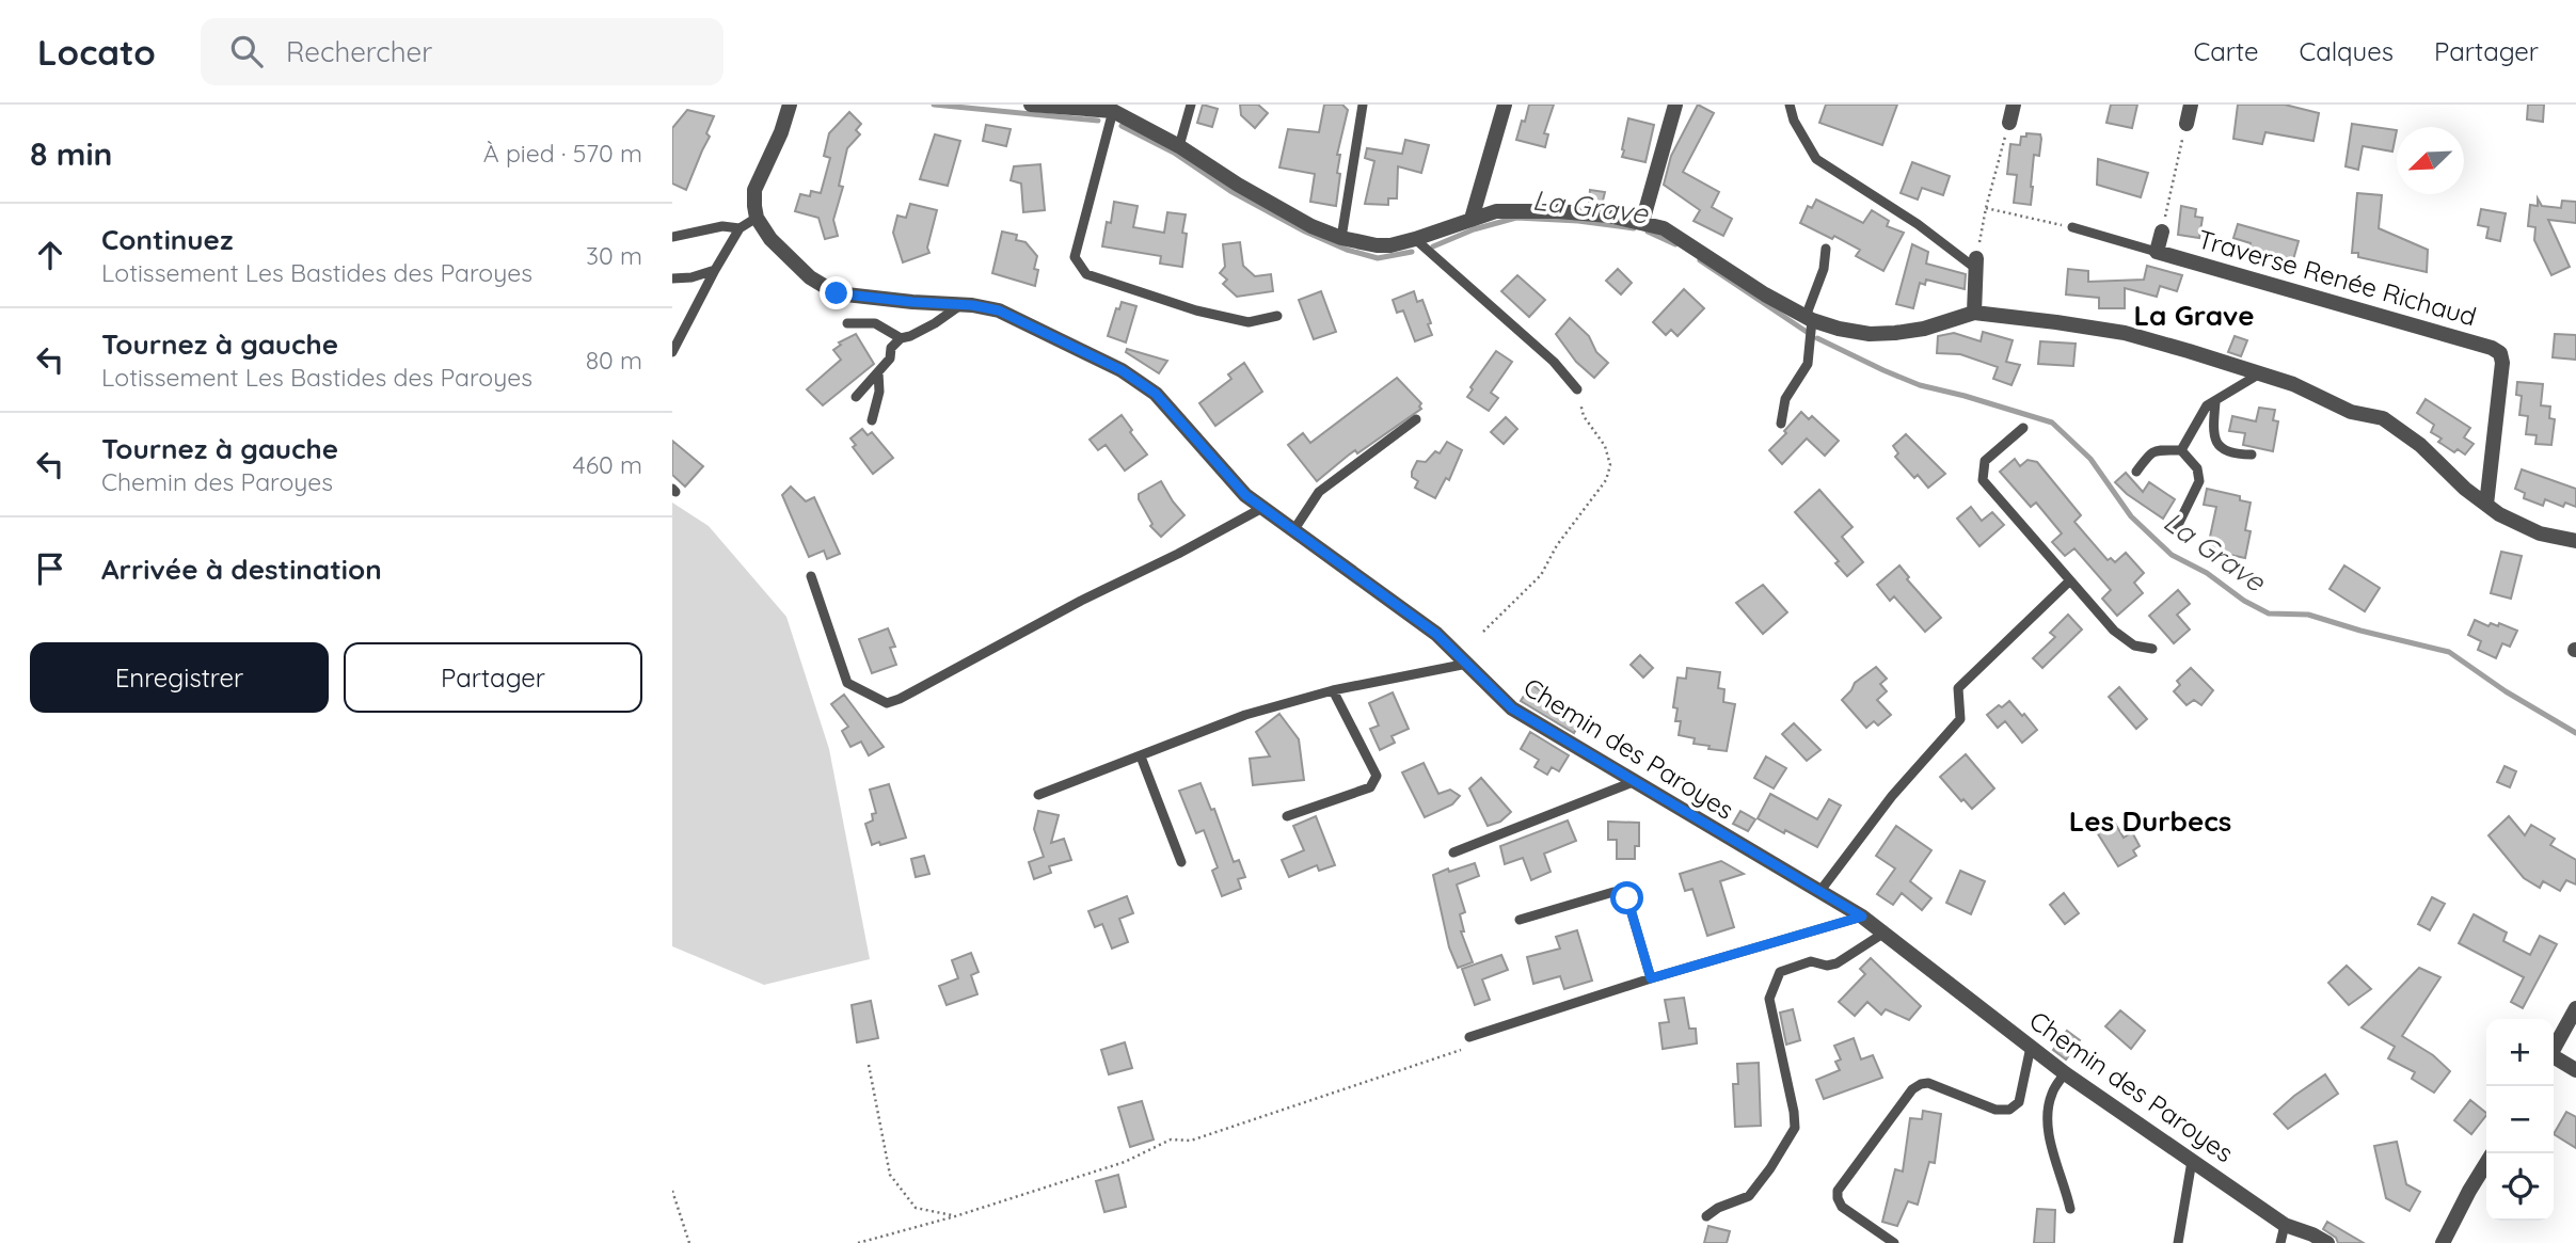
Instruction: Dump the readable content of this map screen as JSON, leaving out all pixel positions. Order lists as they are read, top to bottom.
{
  "streets": {
    "street": ["Traverse Renée Richaud", "Chemin des Paroyes"]
  },
  "districts": ["La Grave", "Les Durbecs"],
  "water": ["La Grave"],
  "north": "bottom left",
  "page": {
    "header": "Locato",
    "search": "Rechercher",
    "nav": ["Carte", "Calques", "Partager"],
    "heading": ["8 min", "À pied · 570 m"],
    "list": [
      ["Continuez", "Lotissement Les Bastides des Paroyes", "30 m"],
      ["Tournez à gauche", "Lotissement Les Bastides des Paroyes", "80 m"],
      ["Tournez à gauche", "Chemin des Paroyes", "460 m"],
      "Arrivée à destination"
    ],
    "buttons": ["Enregistrer", "Partager"],
    "map_buttons": ["+", "−"]
  }
}
